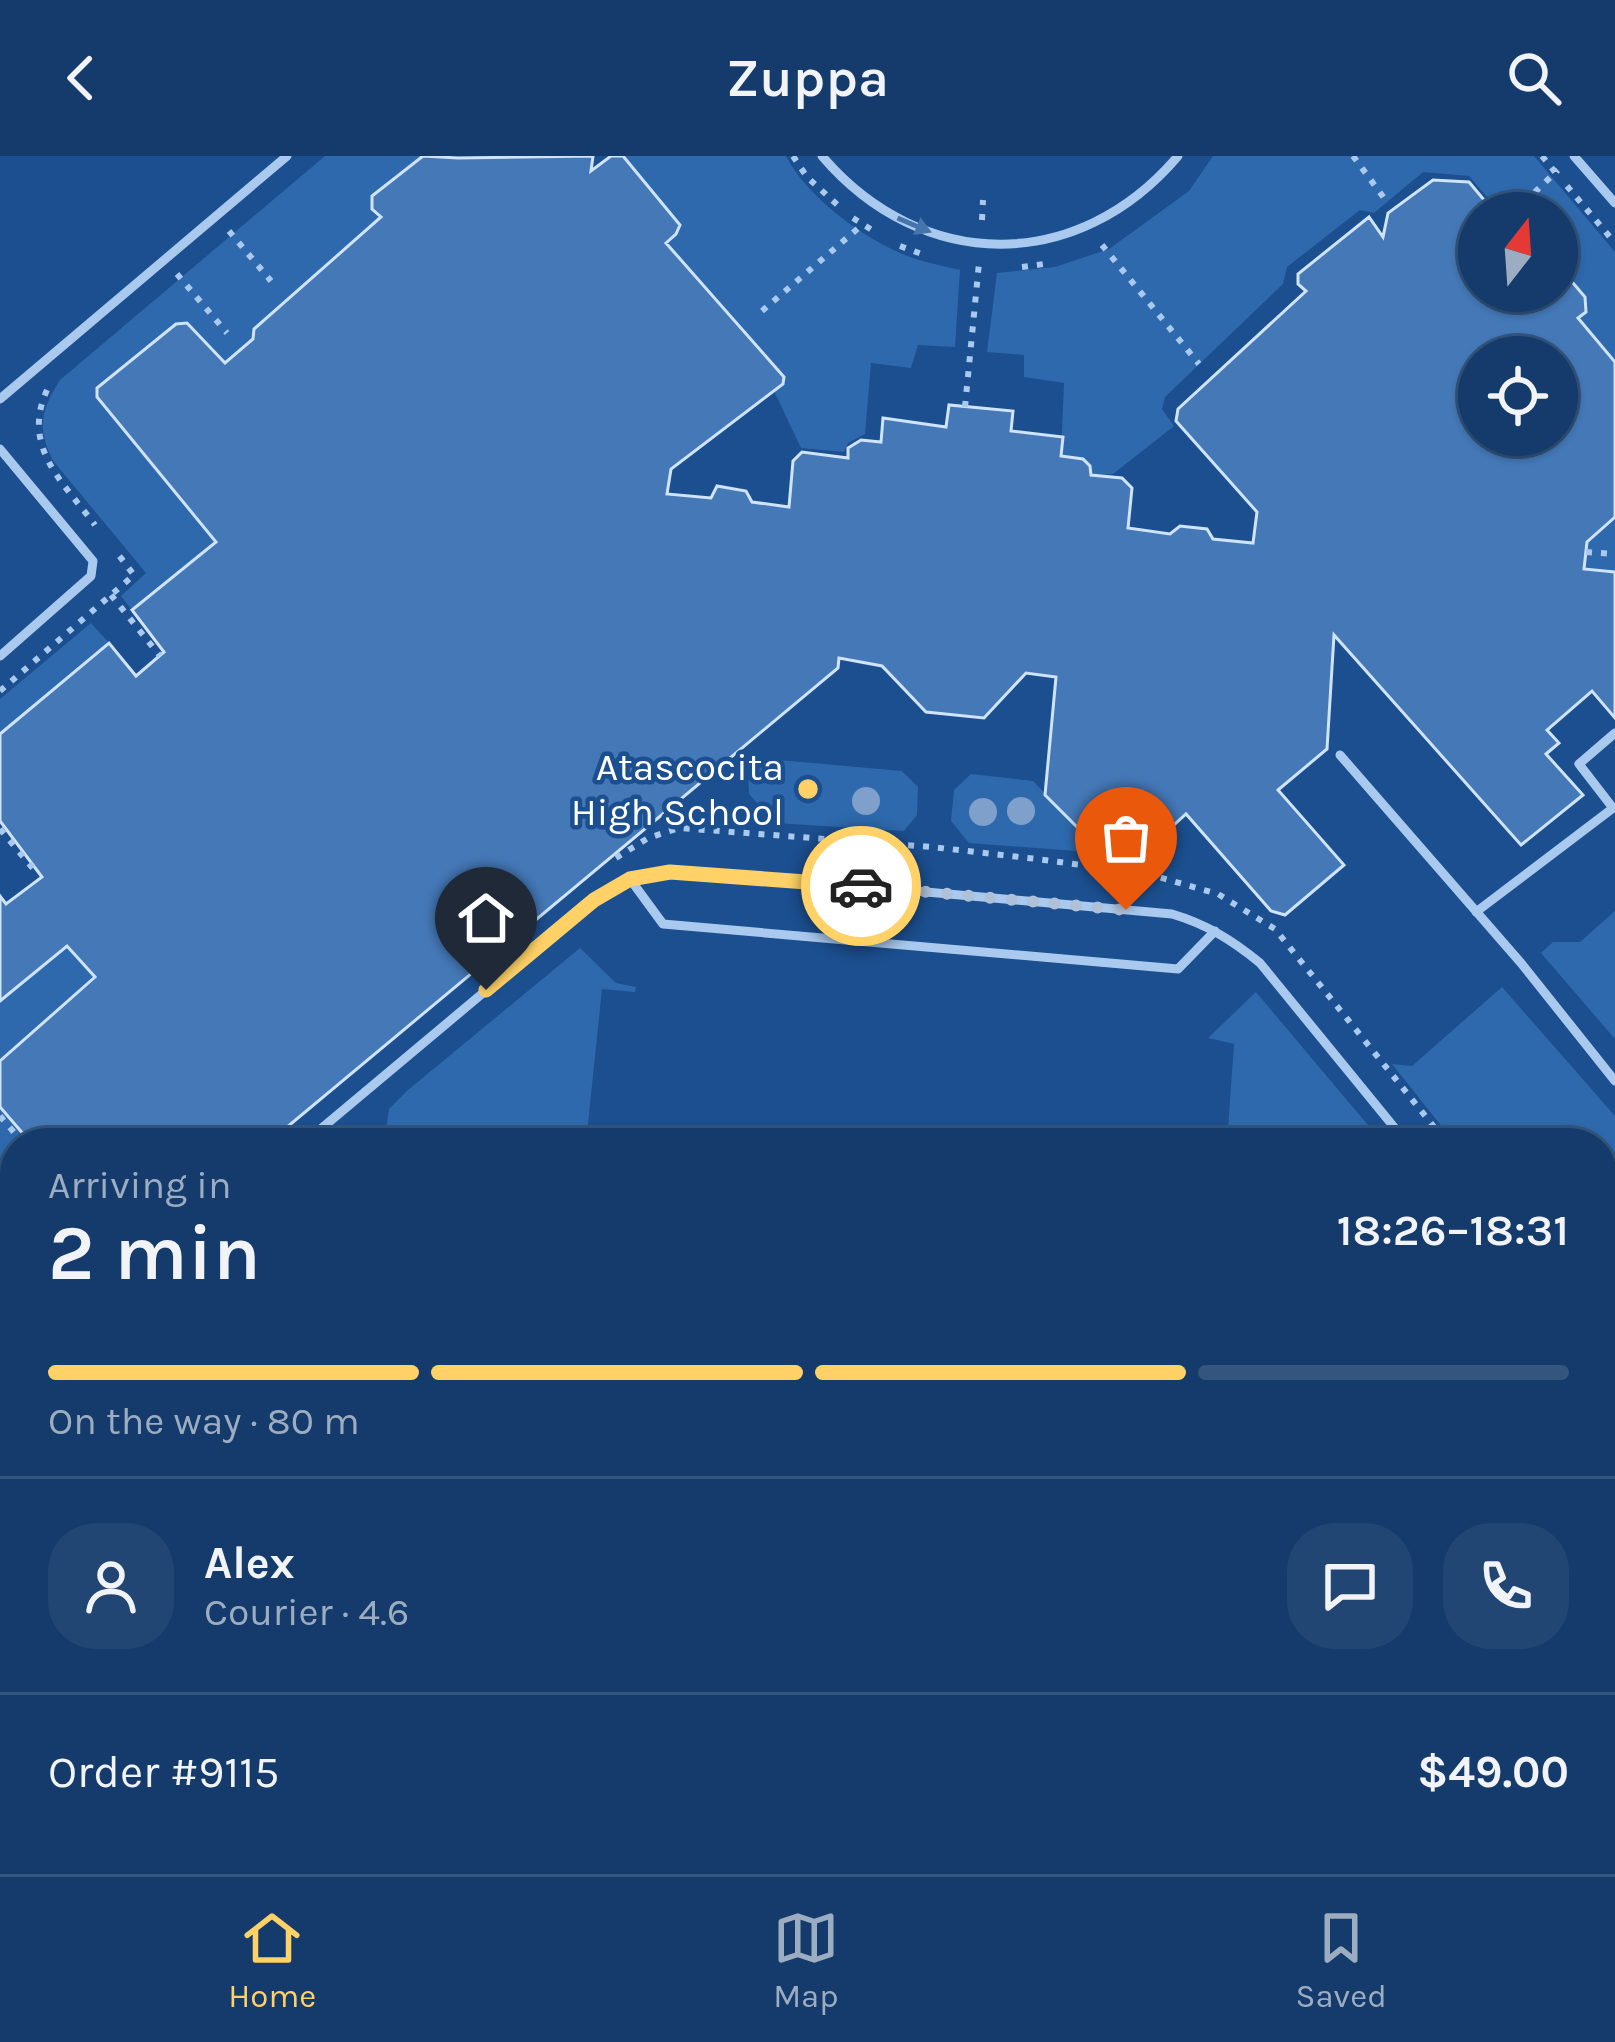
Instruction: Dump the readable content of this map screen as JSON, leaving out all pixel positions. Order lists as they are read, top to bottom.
{
  "places": ["Atascocita High School"],
  "north": "top",
  "page": {
    "header": "Zuppa",
    "heading": ["2 min", "Arriving in", "18:26–18:31"],
    "panel": [
      "Alex",
      "Courier · 4.6",
      "Order #9115",
      "$49.00"
    ],
    "bar": "On the way · 80 m",
    "tabs": ["Home", "Map", "Saved"]
  }
}
